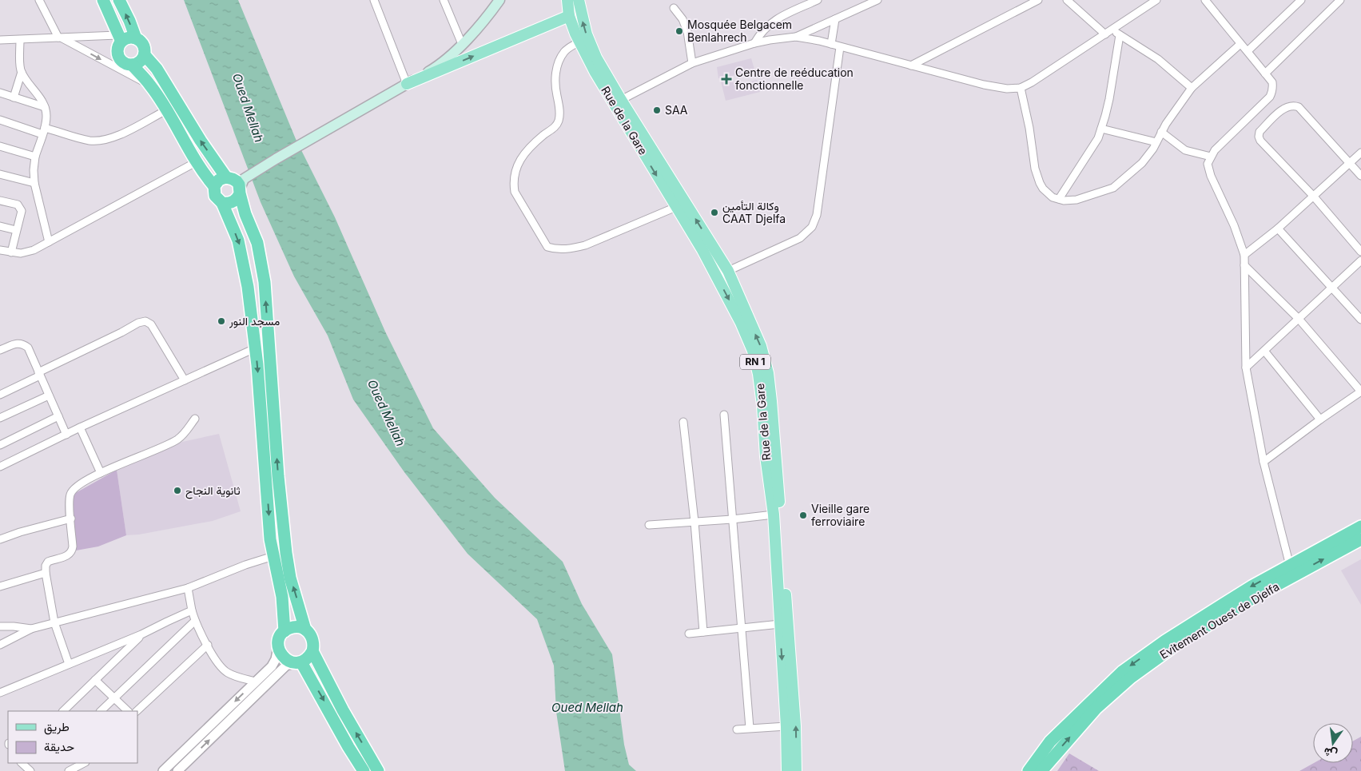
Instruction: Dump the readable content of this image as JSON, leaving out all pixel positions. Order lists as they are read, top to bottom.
{
  "streets": {
    "highway": ["Evitement Ouest de Djelfa"],
    "main road": ["Rue de la Gare", "RN 1"]
  },
  "water": ["Oued Mellah"],
  "places": {
    "other": [
      "Mosquée Belgacem Benlahrech",
      "SAA",
      "وكالة التأمين CAAT Djelfa",
      "مسجد النور",
      "ثانوية النجاح",
      "Vieille gare ferroviaire"
    ],
    "health": ["Centre de reéducation fonctionnelle"]
  },
  "legend": ["طريق", "حديقة"],
  "north": "bottom"
}
